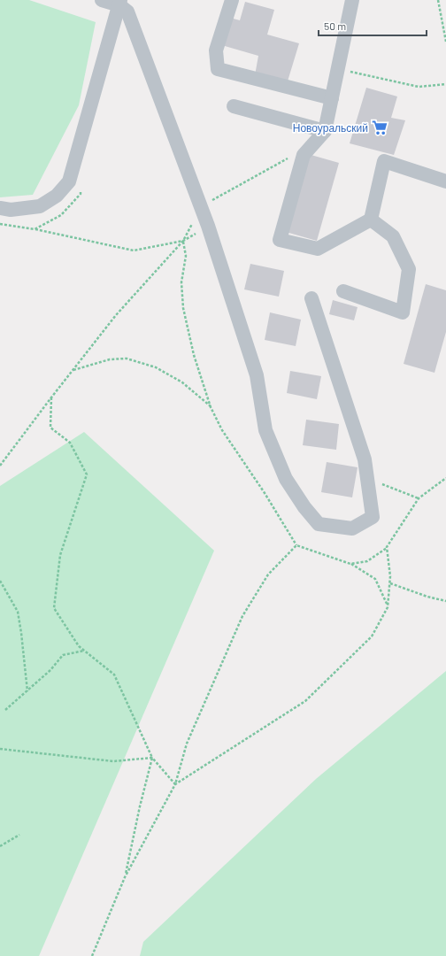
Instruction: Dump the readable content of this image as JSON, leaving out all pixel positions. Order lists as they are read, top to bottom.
{
  "places": {
    "supermarket": ["Новоуральский"]
  },
  "scale_bar": "50 m"
}
